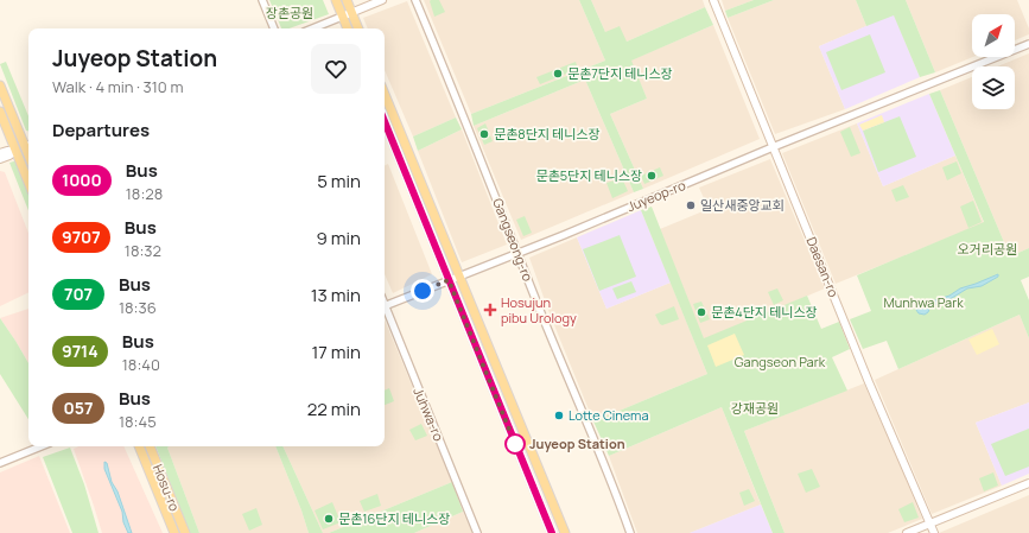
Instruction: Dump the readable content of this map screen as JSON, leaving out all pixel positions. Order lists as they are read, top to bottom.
{
  "streets": {
    "main road": ["Daesan-ro", "Hosu-ro"],
    "street": ["Juyeop-ro", "Gangseong-ro", "Juhwa-ro"]
  },
  "crossings": [
    ["Juyeop-ro", "Gangseong-ro"],
    ["Juyeop-ro", "Daesan-ro"]
  ],
  "parks": [
    "장촌공원",
    "오거리공원",
    "Munhwa Park",
    "Gangseon Park",
    "강재공원"
  ],
  "places": {
    "other": [
      "문촌7단지 테니스장",
      "문촌8단지 테니스장",
      "문촌5단지 테니스장",
      "일산새중앙교회",
      "문촌4단지 테니스장",
      "Lotte Cinema",
      "Juyeop Station",
      "문촌16단지 테니스장"
    ],
    "health": ["Hosujun pibu Urology"]
  },
  "lines": ["bus line 1000"],
  "north": "top right",
  "page": {
    "heading": [
      ["Juyeop Station", "Walk · 4 min · 310 m"],
      "Departures"
    ],
    "list": [
      {
        "mark": "1000",
        "name": "Bus",
        "note": "18:28",
        "value": "5 min"
      },
      {
        "mark": "9707",
        "name": "Bus",
        "note": "18:32",
        "value": "9 min"
      },
      {
        "mark": "707",
        "name": "Bus",
        "note": "18:36",
        "value": "13 min"
      },
      {
        "mark": "9714",
        "name": "Bus",
        "note": "18:40",
        "value": "17 min"
      },
      {
        "mark": "057",
        "name": "Bus",
        "note": "18:45",
        "value": "22 min"
      }
    ]
  }
}
